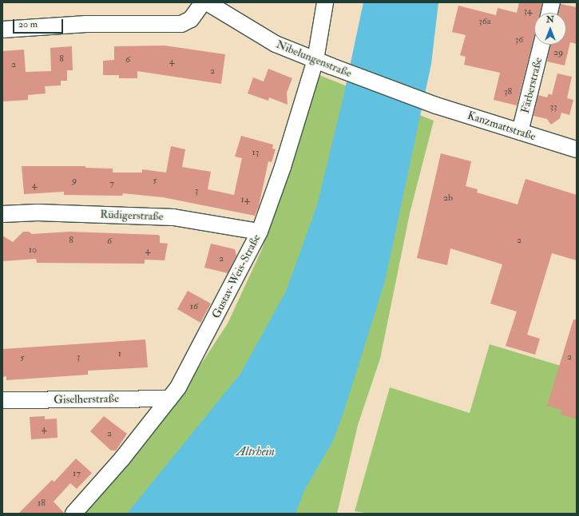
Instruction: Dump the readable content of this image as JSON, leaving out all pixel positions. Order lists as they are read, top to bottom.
{
  "streets": {
    "street": [
      "Nibelungenstraße",
      "Färberstraße",
      "Kanzmattstraße",
      "Rüdigerstraße",
      "Gustav-Weis-Straße",
      "Giselherstraße"
    ]
  },
  "crossings": [
    ["Nibelungenstraße", "Kanzmattstraße"],
    ["Nibelungenstraße", "Gustav-Weis-Straße"],
    ["Färberstraße", "Kanzmattstraße"],
    ["Rüdigerstraße", "Gustav-Weis-Straße"],
    ["Gustav-Weis-Straße", "Giselherstraße"]
  ],
  "water": ["Altrhein"],
  "house_numbers": [
    "34",
    "36a",
    "36",
    "29",
    "8",
    "6",
    "4",
    "2",
    "2",
    "38",
    "33",
    "13",
    "9",
    "5",
    "7",
    "4",
    "3",
    "2b",
    "14",
    "8",
    "2",
    "6",
    "10",
    "4",
    "2",
    "16",
    "1",
    "3",
    "2",
    "5",
    "4",
    "2",
    "17",
    "18"
  ],
  "scale_bar": "20 m",
  "north": "top"
}
